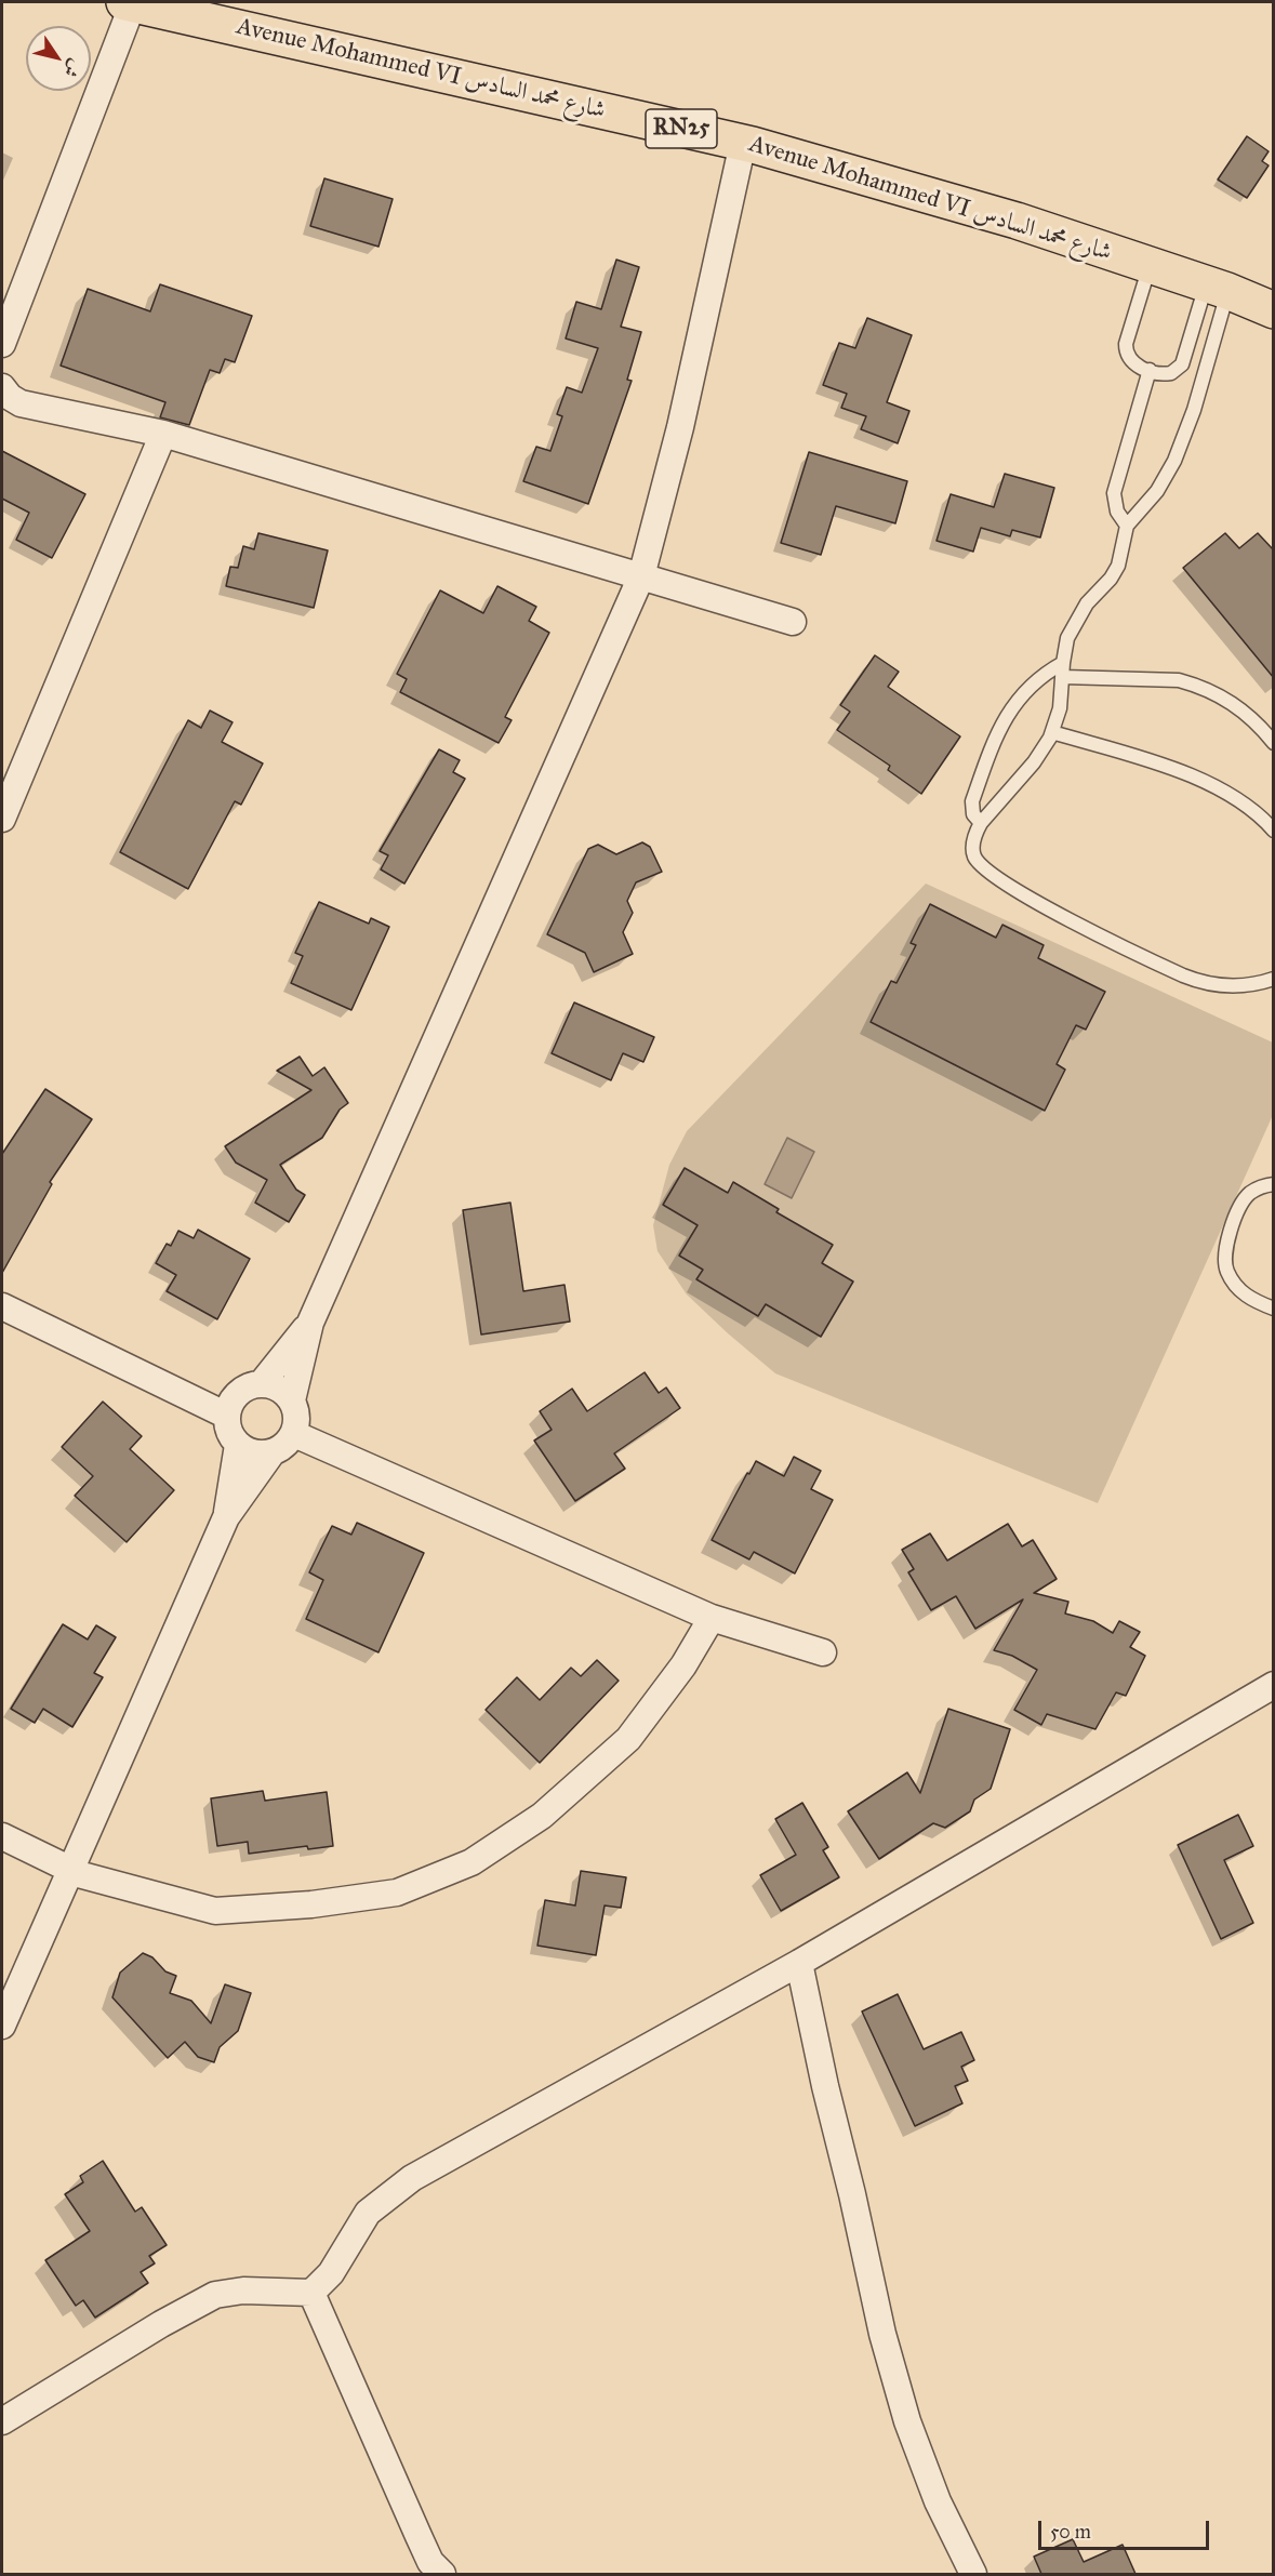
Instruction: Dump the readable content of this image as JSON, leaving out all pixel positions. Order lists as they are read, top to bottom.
{
  "streets": {
    "main road": ["Avenue Mohammed VI شارع محمد السادس", "RN25"]
  },
  "scale_bar": "50 m",
  "north": "bottom right"
}
